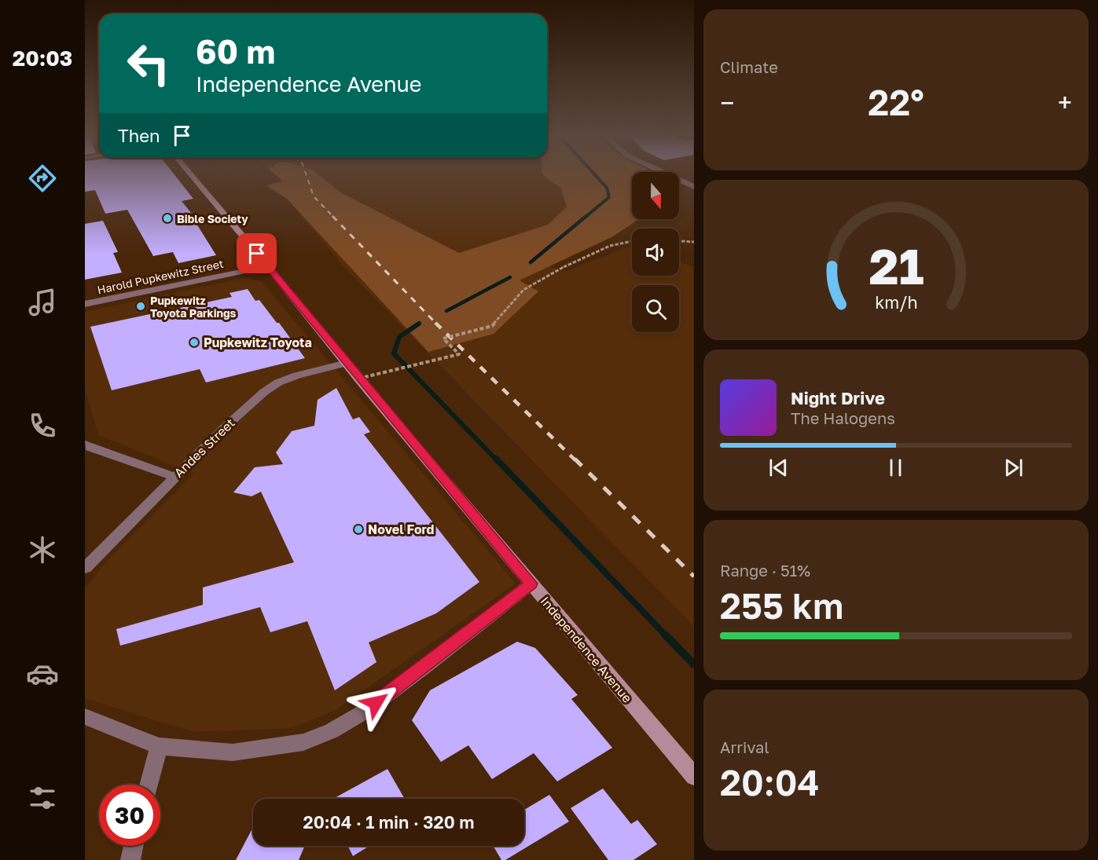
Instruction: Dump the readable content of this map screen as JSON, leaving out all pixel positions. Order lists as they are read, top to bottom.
{
  "streets": {
    "main road": ["Independence Avenue"],
    "street": ["Harold Pupkewitz Street", "Andes Street"]
  },
  "crossings": [
    ["Harold Pupkewitz Street", "Independence Avenue"],
    ["Andes Street", "Independence Avenue"]
  ],
  "places": [
    "Bible Society",
    "Pupkewitz Toyota Parkings",
    "Pupkewitz Toyota",
    "Novel Ford"
  ],
  "north": "bottom",
  "page": {
    "tabs": "20:03",
    "tile": [
      "Climate",
      ["Range · 51%", "255 km"],
      ["Arrival", "20:04"]
    ],
    "turn": ["60 m", "Independence Avenue"],
    "heat": ["−", "22°", "+"],
    "then": "Then",
    "song": ["Night Drive", "The Halogens"],
    "limit": "30",
    "trip": "20:04 · 1 min · 320 m",
    "gauge": ["21", "km/h"]
  }
}
